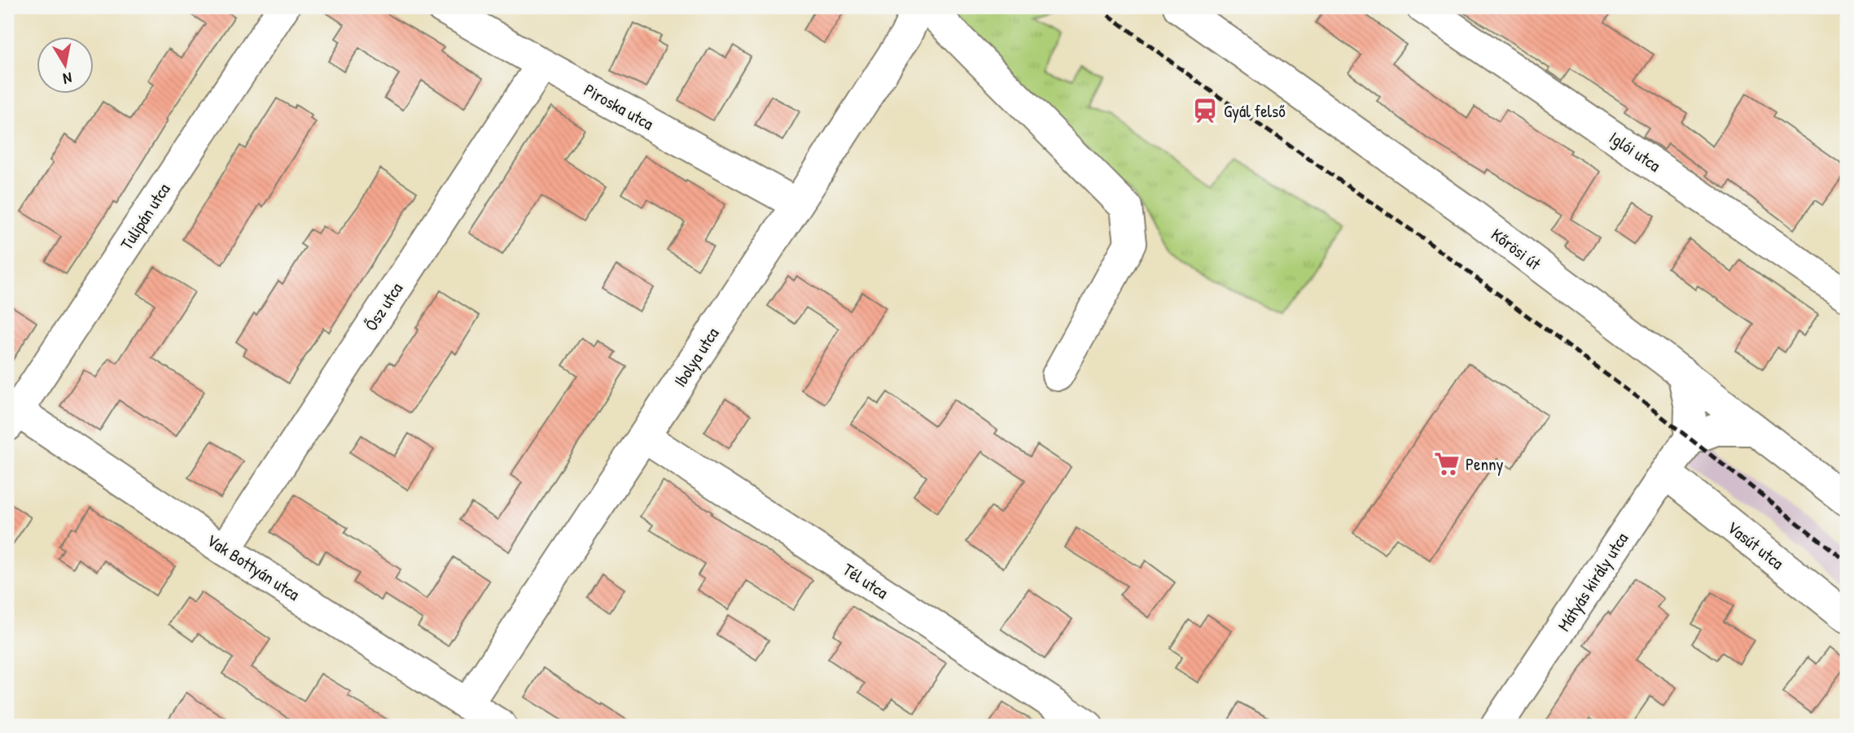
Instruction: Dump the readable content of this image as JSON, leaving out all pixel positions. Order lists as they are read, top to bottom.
{
  "streets": {
    "street": [
      "Piroska utca",
      "Iglói utca",
      "Tulipán utca",
      "Kőrösi út",
      "Ősz utca",
      "Ibolya utca",
      "Vasút utca",
      "Vak Bottyán utca",
      "Tél utca",
      "Mátyás király utca"
    ]
  },
  "crossings": [
    ["Piroska utca", "Ősz utca"],
    ["Piroska utca", "Ibolya utca"],
    ["Tulipán utca", "Vak Bottyán utca"],
    ["Ősz utca", "Vak Bottyán utca"],
    ["Ibolya utca", "Vak Bottyán utca"],
    ["Ibolya utca", "Tél utca"],
    ["Vasút utca", "Mátyás király utca"]
  ],
  "places": {
    "station": ["Gyál felső"],
    "supermarket": ["Penny"]
  },
  "north": "bottom"
}
